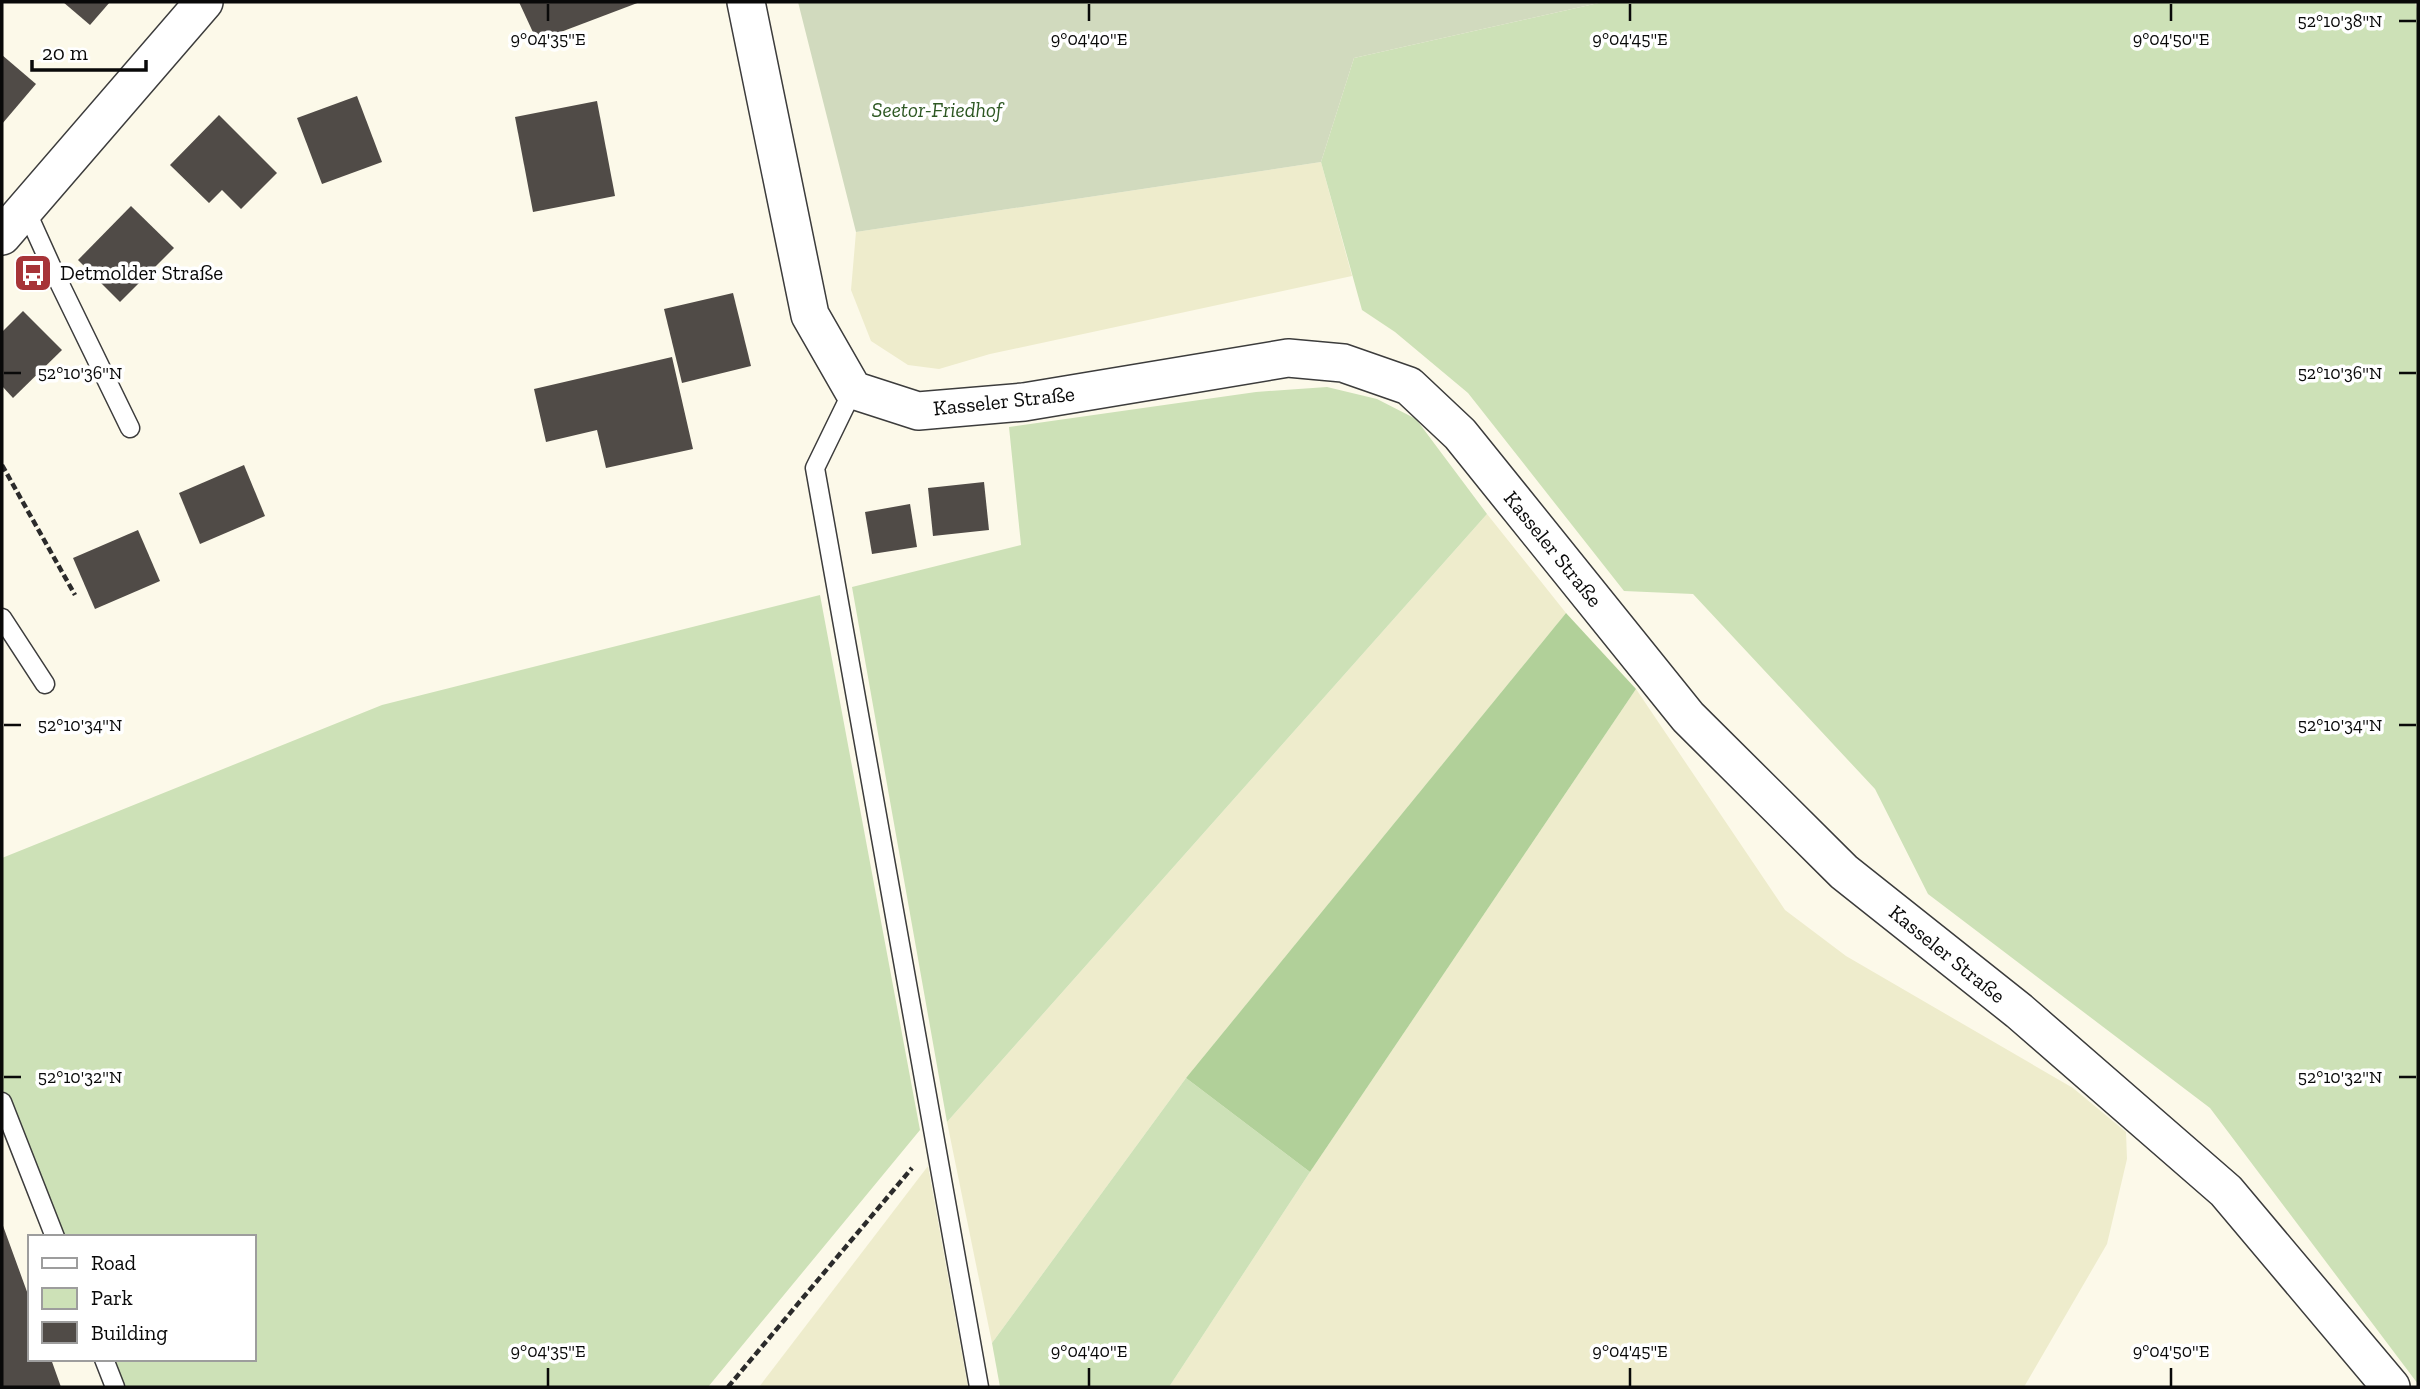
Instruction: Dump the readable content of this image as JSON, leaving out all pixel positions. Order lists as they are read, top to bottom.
{
  "streets": {
    "street": ["Kasseler Straße"]
  },
  "parks": ["Seetor-Friedhof"],
  "places": {
    "bus stop": ["Detmolder Straße"]
  },
  "legend": ["Road", "Park", "Building"],
  "scale_bar": "20 m",
  "coordinates": [
    "52°10'38\"N",
    "9°04'35\"E",
    "9°04'40\"E",
    "9°04'45\"E",
    "9°04'50\"E",
    "52°10'36\"N",
    "52°10'34\"N",
    "52°10'32\"N"
  ]
}
